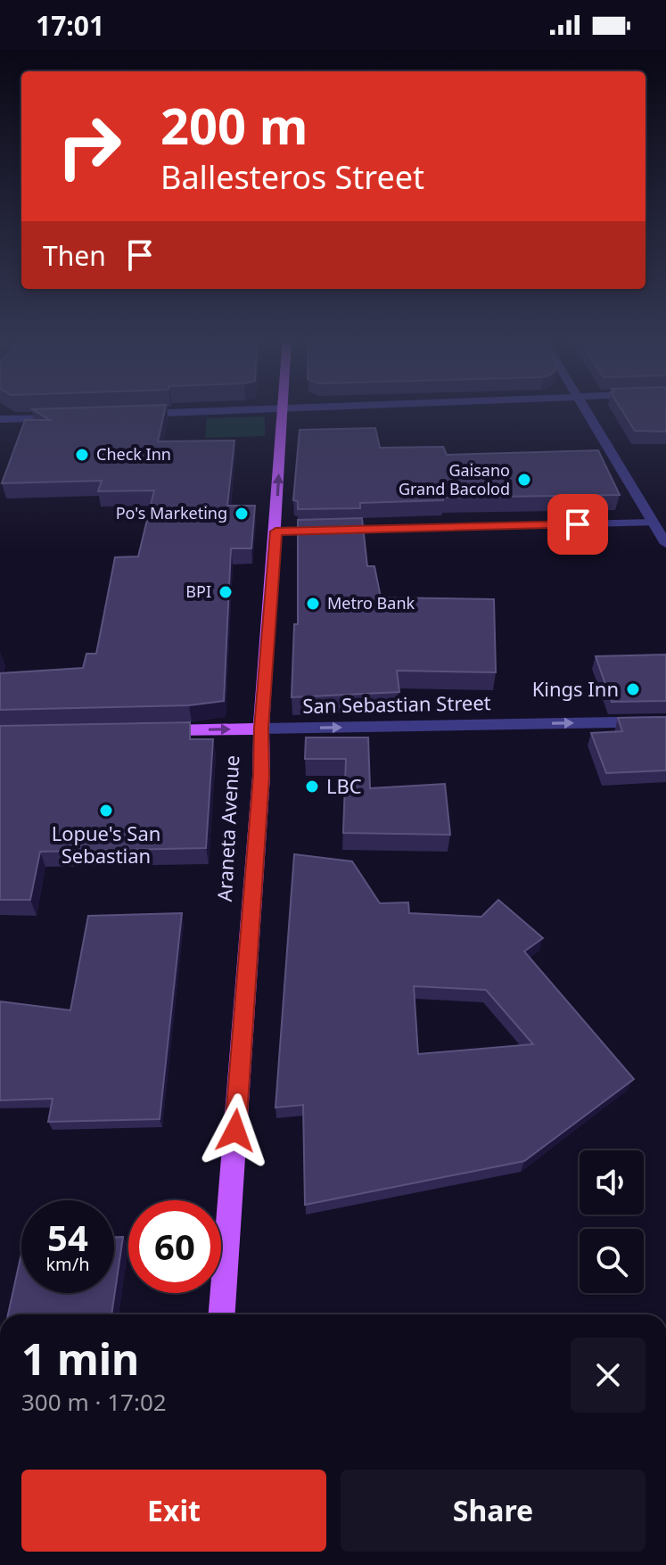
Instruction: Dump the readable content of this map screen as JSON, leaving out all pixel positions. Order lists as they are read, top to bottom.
{
  "streets": {
    "main road": ["San Sebastian Street", "Araneta Avenue"]
  },
  "crossings": [
    ["San Sebastian Street", "Araneta Avenue"]
  ],
  "one_way": ["San Sebastian Street"],
  "places": [
    "Check Inn",
    "Gaisano Grand Bacolod",
    "Po's Marketing",
    "BPI",
    "Metro Bank",
    "Kings Inn",
    "LBC",
    "Lopue's San Sebastian"
  ],
  "page": {
    "status": "17:01",
    "turn": ["200 m", "Ballesteros Street"],
    "then": "Then",
    "speed": "54 km/h",
    "limit": "60",
    "heading": ["1 min", "300 m · 17:02"],
    "buttons": ["Exit", "Share"]
  }
}
